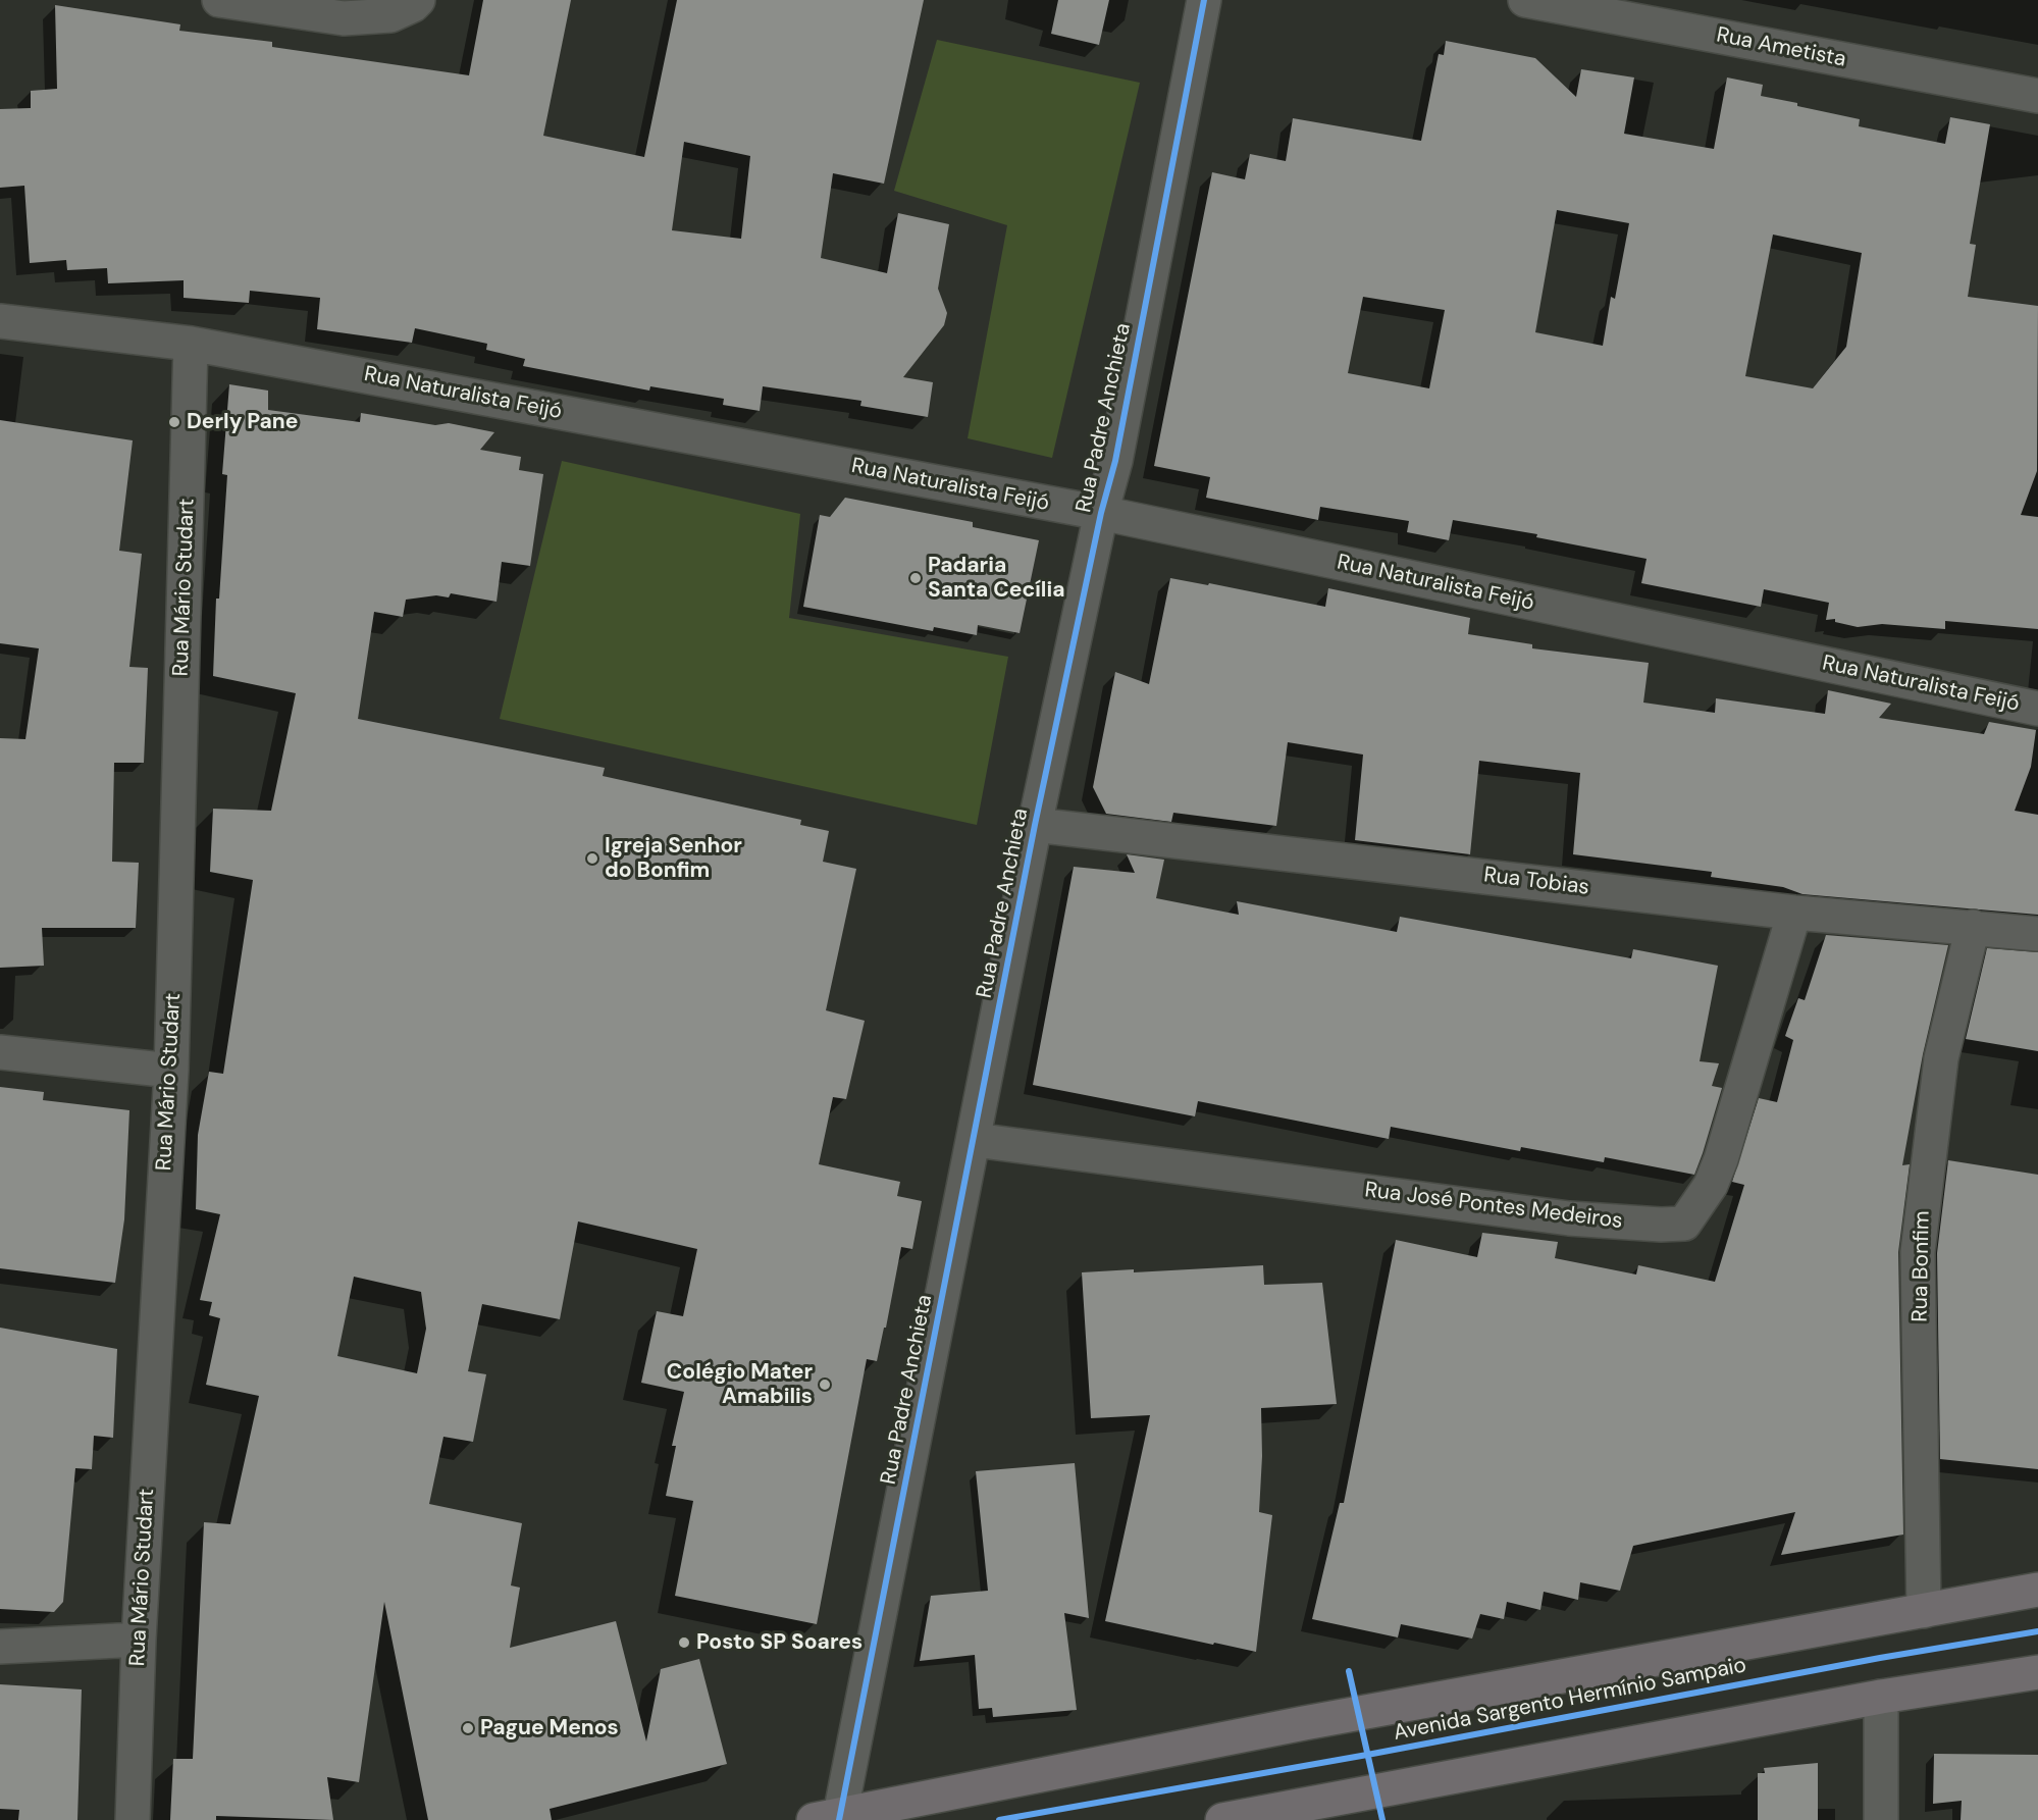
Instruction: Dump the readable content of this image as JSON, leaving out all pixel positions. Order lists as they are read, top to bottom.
{
  "streets": {
    "main road": ["Avenida Sargento Hermínio Sampaio"],
    "street": [
      "Rua Ametista",
      "Rua Naturalista Feijó",
      "Rua Padre Anchieta",
      "Rua Mário Studart",
      "Rua Tobias",
      "Rua José Pontes Medeiros",
      "Rua Bonfim"
    ]
  },
  "crossings": [
    ["Rua Naturalista Feijó", "Rua Padre Anchieta"],
    ["Rua Naturalista Feijó", "Rua Mário Studart"],
    ["Rua Padre Anchieta", "Rua Tobias"],
    ["Rua Padre Anchieta", "Rua José Pontes Medeiros"],
    ["Rua Padre Anchieta", "Avenida Sargento Hermínio Sampaio"],
    ["Rua Tobias", "Rua José Pontes Medeiros"],
    ["Rua Tobias", "Rua Bonfim"],
    ["Rua Bonfim", "Avenida Sargento Hermínio Sampaio"]
  ],
  "places": [
    "Derly Pane",
    "Padaria Santa Cecília",
    "Igreja Senhor do Bonfim",
    "Colégio Mater Amabilis",
    "Posto SP Soares",
    "Pague Menos"
  ]
}
